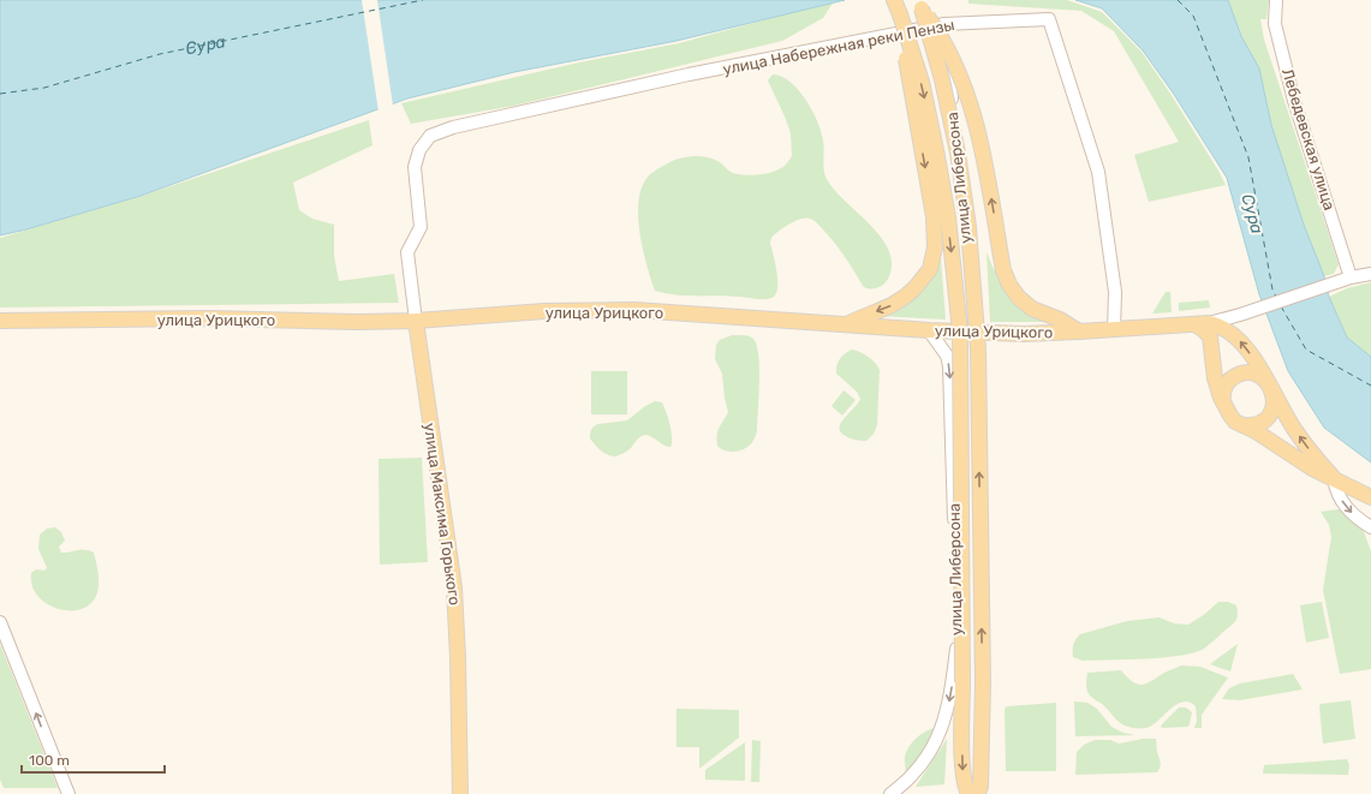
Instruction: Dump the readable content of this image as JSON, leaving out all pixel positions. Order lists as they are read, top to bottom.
{
  "streets": {
    "main road": ["улица Урицкого", "улица Максима Горького"],
    "street": ["улица Набережная реки Пензы", "Лебедевская улица", "улица Либерсона"]
  },
  "crossings": [
    ["улица Набережная реки Пензы", "улица Либерсона"],
    ["улица Набережная реки Пензы", "улица Урицкого"],
    ["улица Набережная реки Пензы", "улица Максима Горького"],
    ["улица Либерсона", "улица Урицкого"],
    ["улица Урицкого", "улица Максима Горького"]
  ],
  "one_way": ["улица Либерсона"],
  "water": ["Сура"],
  "scale_bar": "100 m"
}
